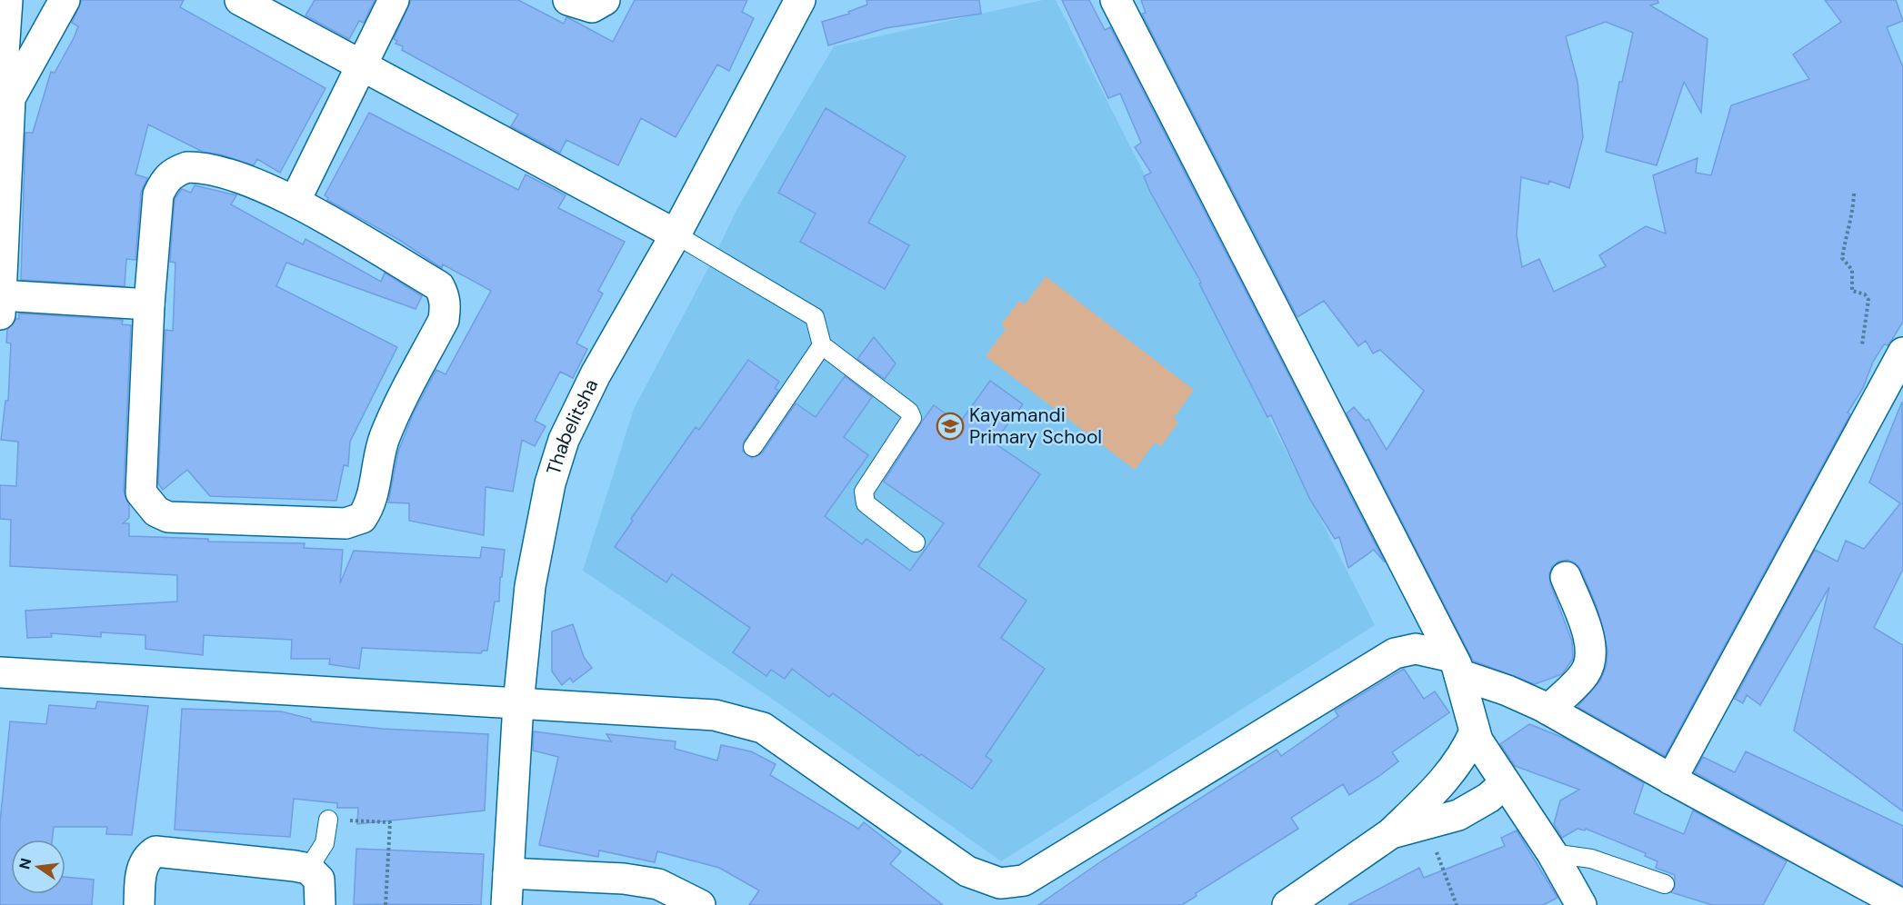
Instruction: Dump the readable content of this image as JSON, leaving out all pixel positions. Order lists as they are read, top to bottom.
{
  "streets": {
    "street": ["Thabelitsha"]
  },
  "places": {
    "school or university": ["Kayamandi Primary School"]
  },
  "north": "left"
}
